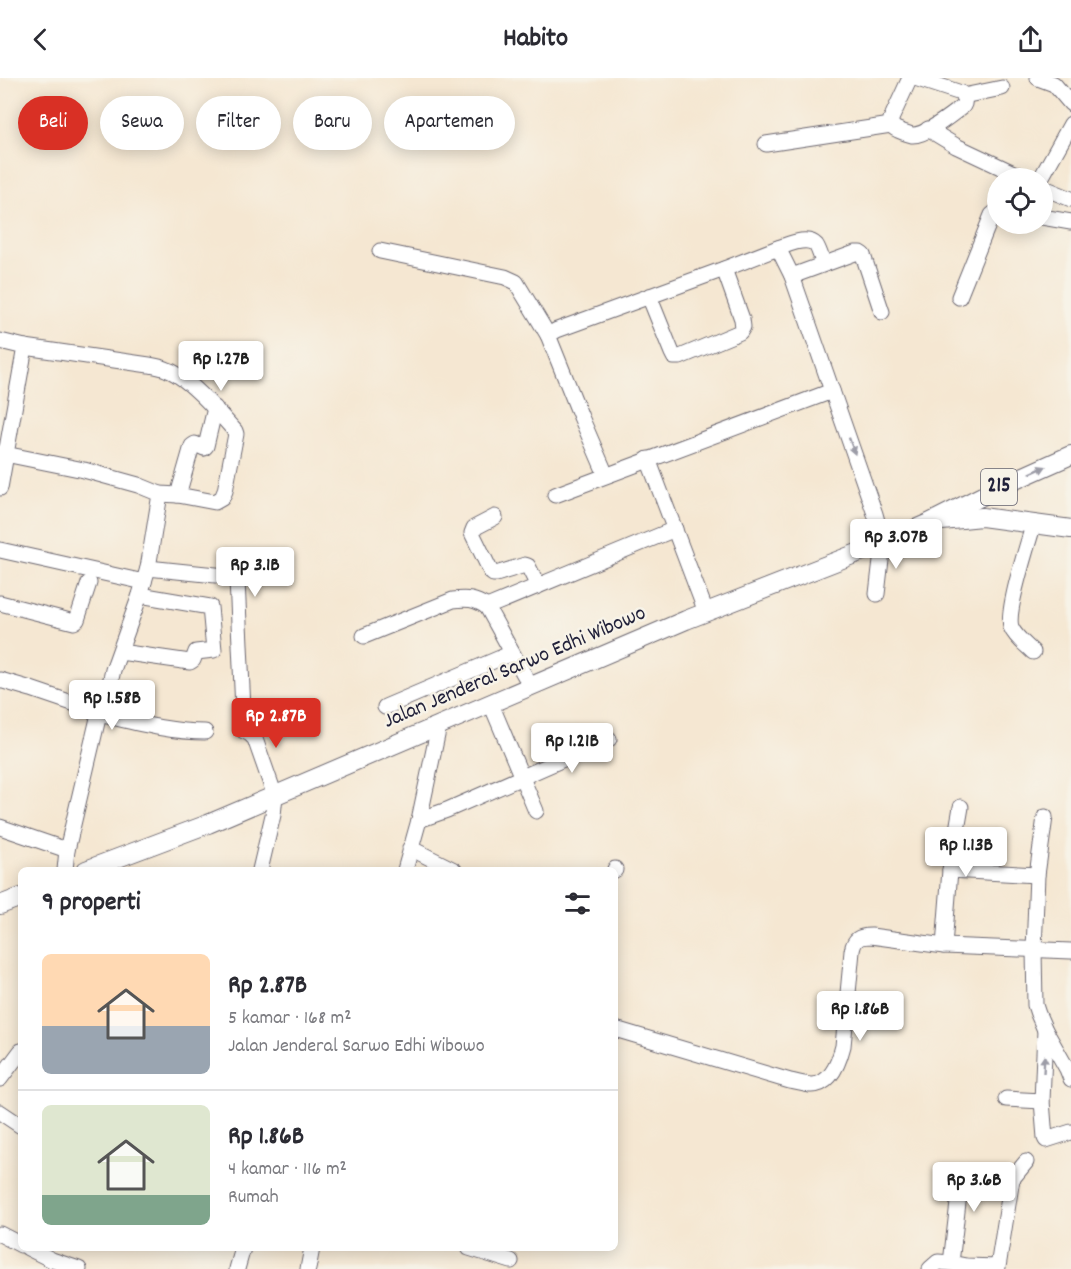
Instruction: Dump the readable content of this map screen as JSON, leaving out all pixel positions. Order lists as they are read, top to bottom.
{
  "streets": {
    "main road": ["215", "Jalan Jenderal Sarwo Edhi Wibowo"]
  },
  "crossings": [
    ["215", "Jalan Jenderal Sarwo Edhi Wibowo"]
  ],
  "page": {
    "header": "Habito",
    "chip": [
      "Beli",
      "Sewa",
      "Filter",
      "Baru",
      "Apartemen"
    ],
    "price": [
      "Rp 1.27B",
      "Rp 3.07B",
      "Rp 3.1B",
      "Rp 1.58B",
      "Rp 2.87B",
      "Rp 1.21B",
      "Rp 1.13B",
      "Rp 1.86B",
      "Rp 3.6B"
    ],
    "heading": "9 properti",
    "list": [
      {
        "name": "Rp 2.87B",
        "note": "5 kamar · 168 m² · Jalan Jenderal Sarwo Edhi Wibowo"
      },
      {
        "name": "Rp 1.86B",
        "note": "4 kamar · 116 m² · Rumah"
      }
    ]
  }
}
